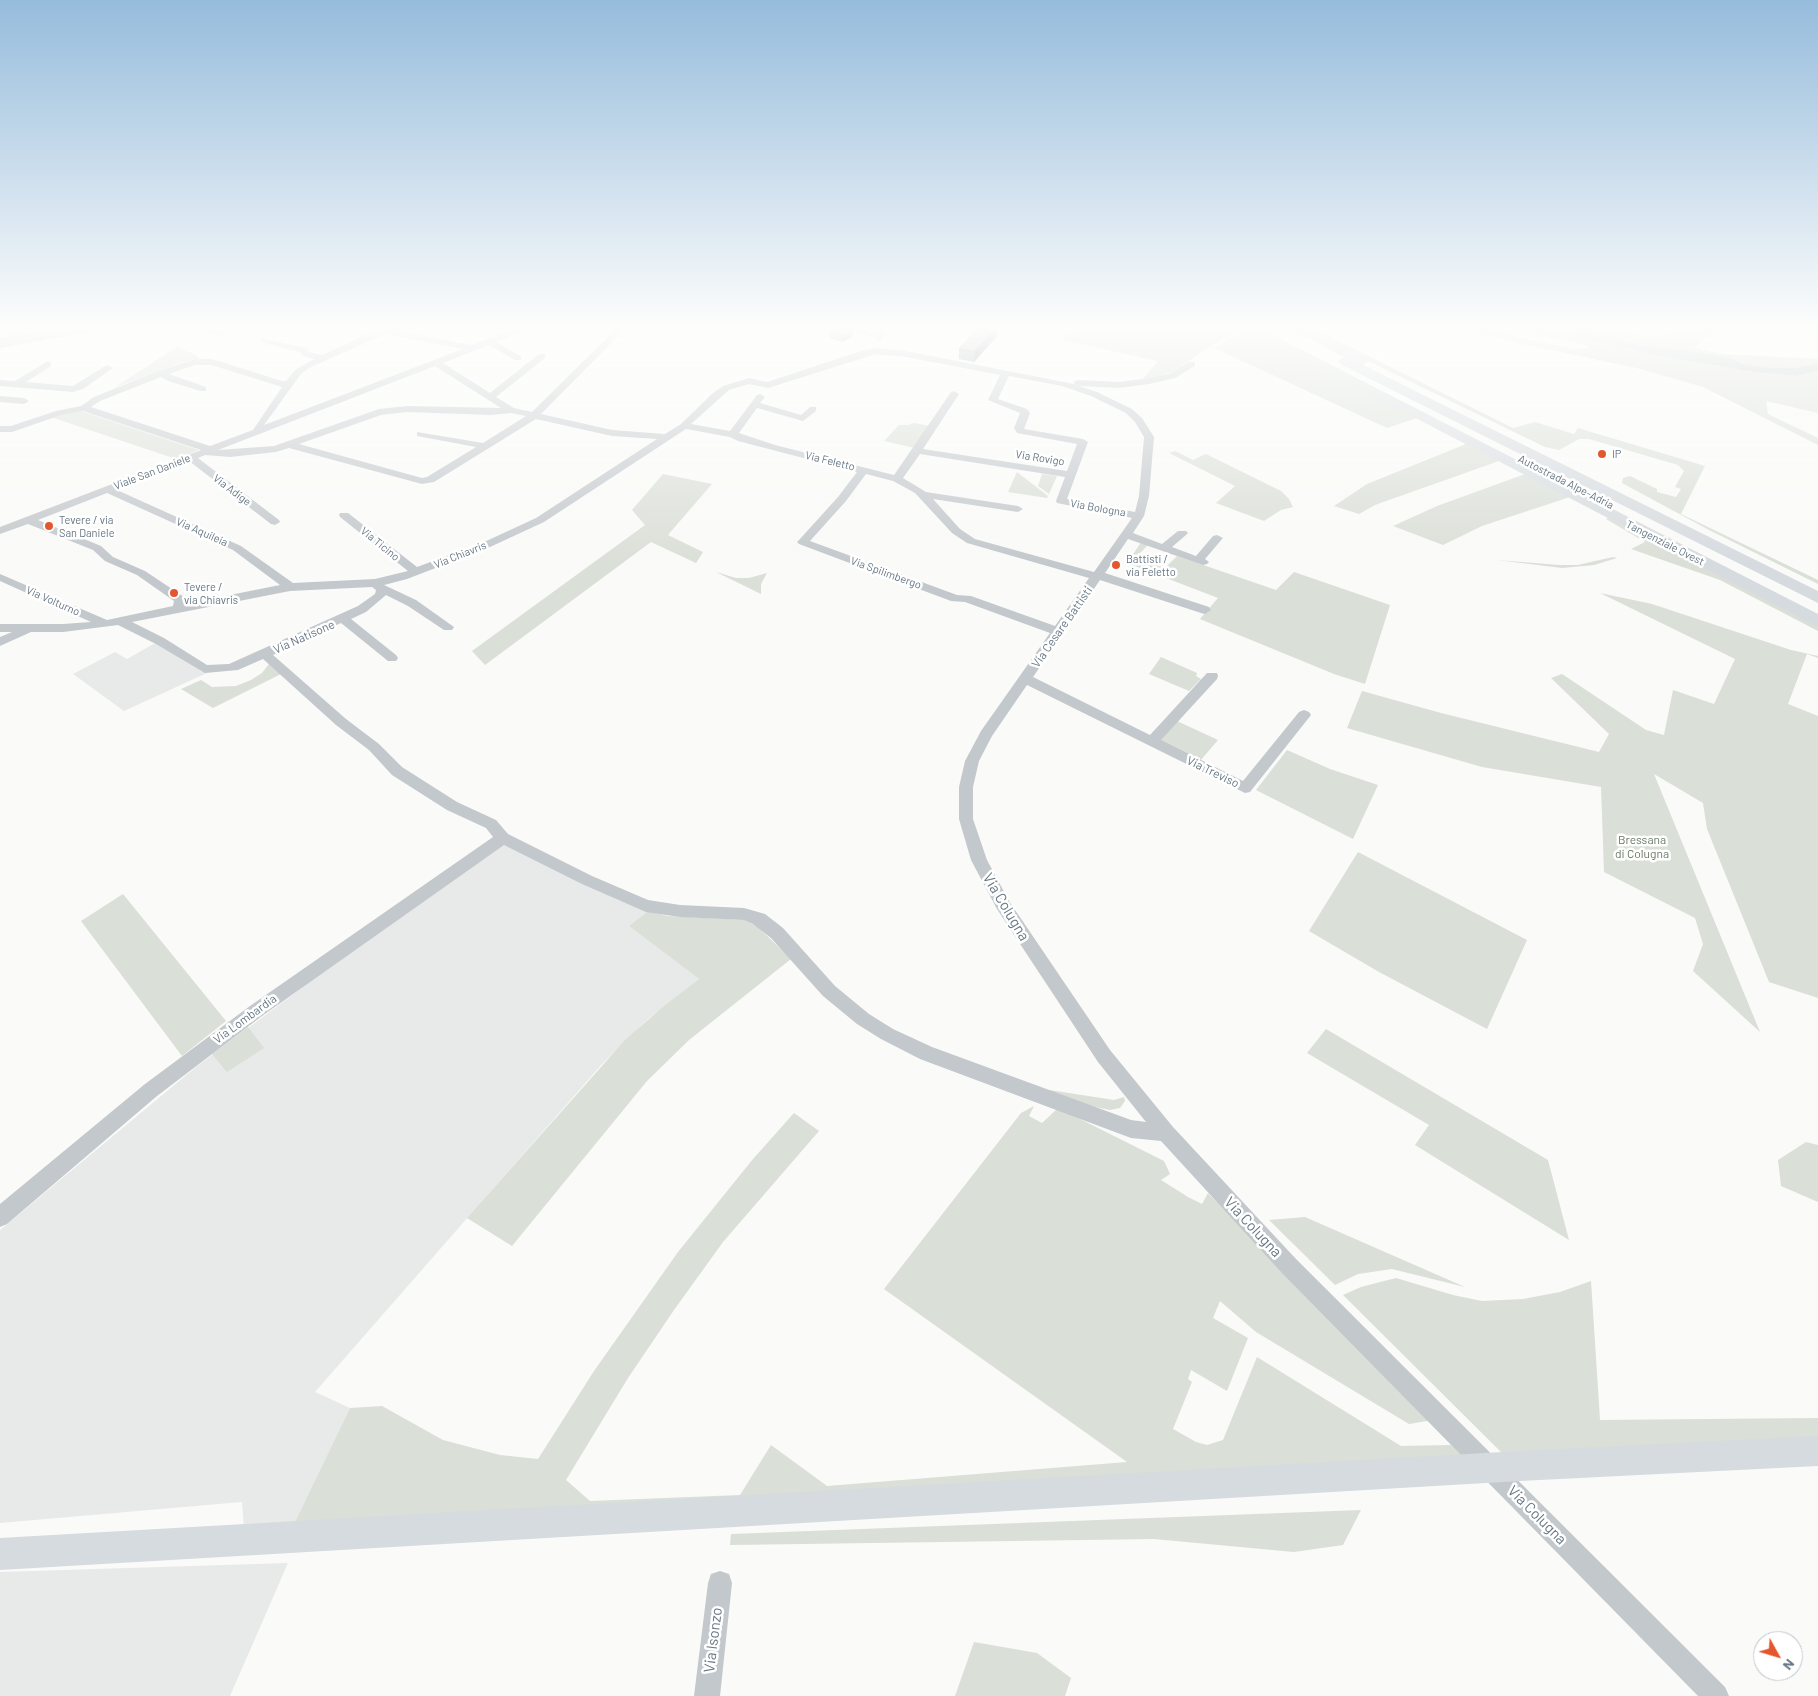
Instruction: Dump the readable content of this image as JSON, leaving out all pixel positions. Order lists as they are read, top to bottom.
{
  "streets": {
    "highway": ["Autostrada Alpe-Adria", "Tangenziale Ovest"],
    "street": [
      "Via Rovigo",
      "Via Feletto",
      "Viale San Daniele",
      "Via Adige",
      "Via Bologna",
      "Via Aquileia",
      "Via Ticino",
      "Via Chiavris",
      "Via Spilimbergo",
      "Via Volturno",
      "Via Cesare Battisti",
      "Via Natisone",
      "Via Treviso",
      "Via Colugna",
      "Via Lombardia",
      "Via Isonzo"
    ]
  },
  "crossings": [
    ["Via Rovigo", "Via Bologna"],
    ["Via Feletto", "Via Chiavris"],
    ["Via Feletto", "Via Spilimbergo"],
    ["Via Feletto", "Via Cesare Battisti"],
    ["Viale San Daniele", "Via Adige"],
    ["Viale San Daniele", "Via Aquileia"],
    ["Via Bologna", "Via Cesare Battisti"],
    ["Via Aquileia", "Via Chiavris"],
    ["Via Ticino", "Via Chiavris"],
    ["Via Chiavris", "Via Volturno"],
    ["Via Chiavris", "Via Natisone"],
    ["Via Spilimbergo", "Via Cesare Battisti"],
    ["Via Cesare Battisti", "Via Treviso"],
    ["Via Cesare Battisti", "Via Colugna"],
    ["Via Treviso", "Via Colugna"]
  ],
  "parks": ["Bressana di Colugna"],
  "places": [
    "IP",
    "Tevere / via San Daniele",
    "Battisti / via Feletto",
    "Tevere / via Chiavris"
  ],
  "north": "bottom right"
}
